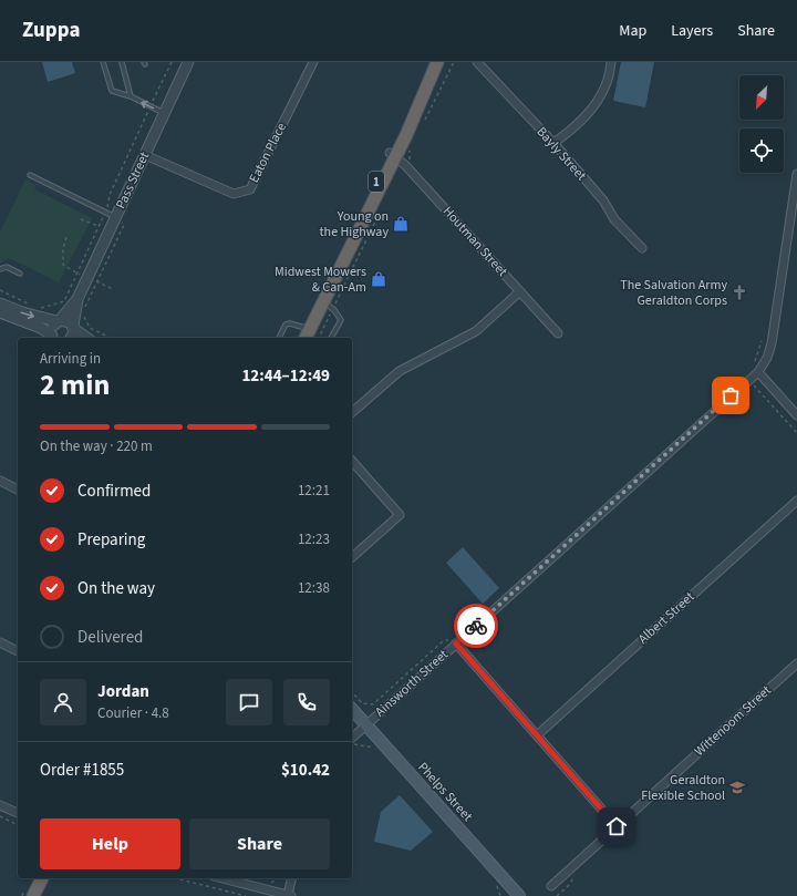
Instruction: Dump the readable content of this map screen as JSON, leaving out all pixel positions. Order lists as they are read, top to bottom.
{
  "streets": {
    "highway": ["1"],
    "main road": ["Phelps Street"],
    "street": [
      "Eaton Place",
      "Bayly Street",
      "Pass Street",
      "Houtman Street",
      "Albert Street",
      "Ainsworth Street",
      "Wittenoom Street"
    ]
  },
  "crossings": [
    ["Eaton Place", "Pass Street"],
    ["1", "Houtman Street"],
    ["Ainsworth Street", "Phelps Street"]
  ],
  "places": {
    "shop": ["Young on the Highway", "Midwest Mowers & Can-Am"],
    "church": ["The Salvation Army Geraldton Corps"],
    "school or university": ["Geraldton Flexible School"]
  },
  "north": "bottom left",
  "page": {
    "header": "Zuppa",
    "nav": ["Map", "Layers", "Share"],
    "heading": ["2 min", "Arriving in", "12:44–12:49"],
    "panel": [
      "Jordan",
      "Courier · 4.8",
      "Order #1855",
      "$10.42"
    ],
    "bar": "On the way · 220 m",
    "list": [
      ["Confirmed", "12:21"],
      ["Preparing", "12:23"],
      ["On the way", "12:38"],
      "Delivered"
    ],
    "buttons": ["Help", "Share"]
  }
}
